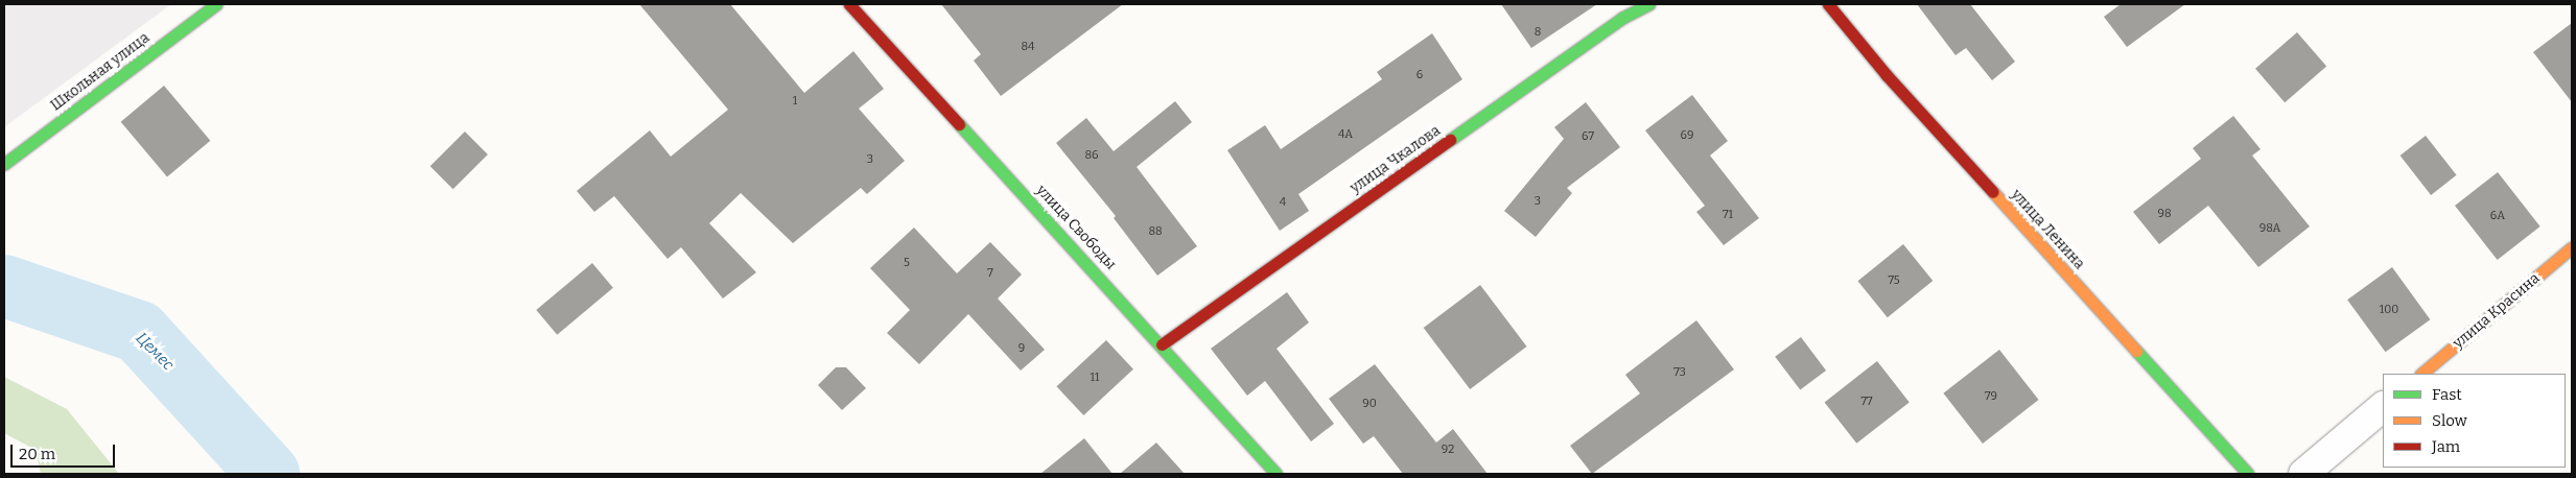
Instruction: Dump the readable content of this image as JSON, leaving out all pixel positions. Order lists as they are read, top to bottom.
{
  "streets": {
    "main road": [
      "Школьная улица",
      "улица Чкалова",
      "улица Свободы",
      "улица Ленина",
      "улица Красина"
    ]
  },
  "crossings": [
    ["улица Чкалова", "улица Свободы"]
  ],
  "water": ["Цемес"],
  "house_numbers": [
    "8",
    "84",
    "6",
    "1",
    "4А",
    "69",
    "67",
    "86",
    "3",
    "3",
    "4",
    "98",
    "71",
    "6А",
    "98А",
    "88",
    "5",
    "7",
    "75",
    "100",
    "9",
    "73",
    "11",
    "79",
    "77",
    "90",
    "92"
  ],
  "legend": ["Fast", "Slow", "Jam"],
  "scale_bar": "20 m"
}
